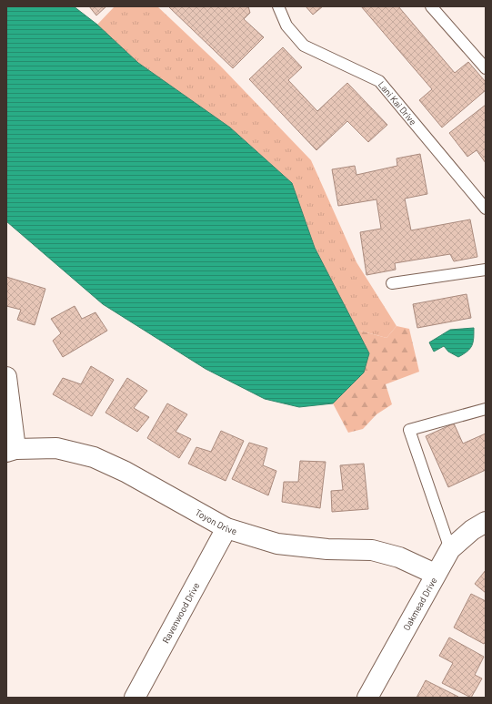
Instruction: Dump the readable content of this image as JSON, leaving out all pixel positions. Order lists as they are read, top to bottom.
{
  "streets": {
    "street": ["Toyon Drive", "Oakmead Drive", "Ravenwood Drive"],
    "lane": ["Lani Kai Drive"]
  },
  "crossings": [
    ["Toyon Drive", "Oakmead Drive"],
    ["Toyon Drive", "Ravenwood Drive"]
  ]
}
